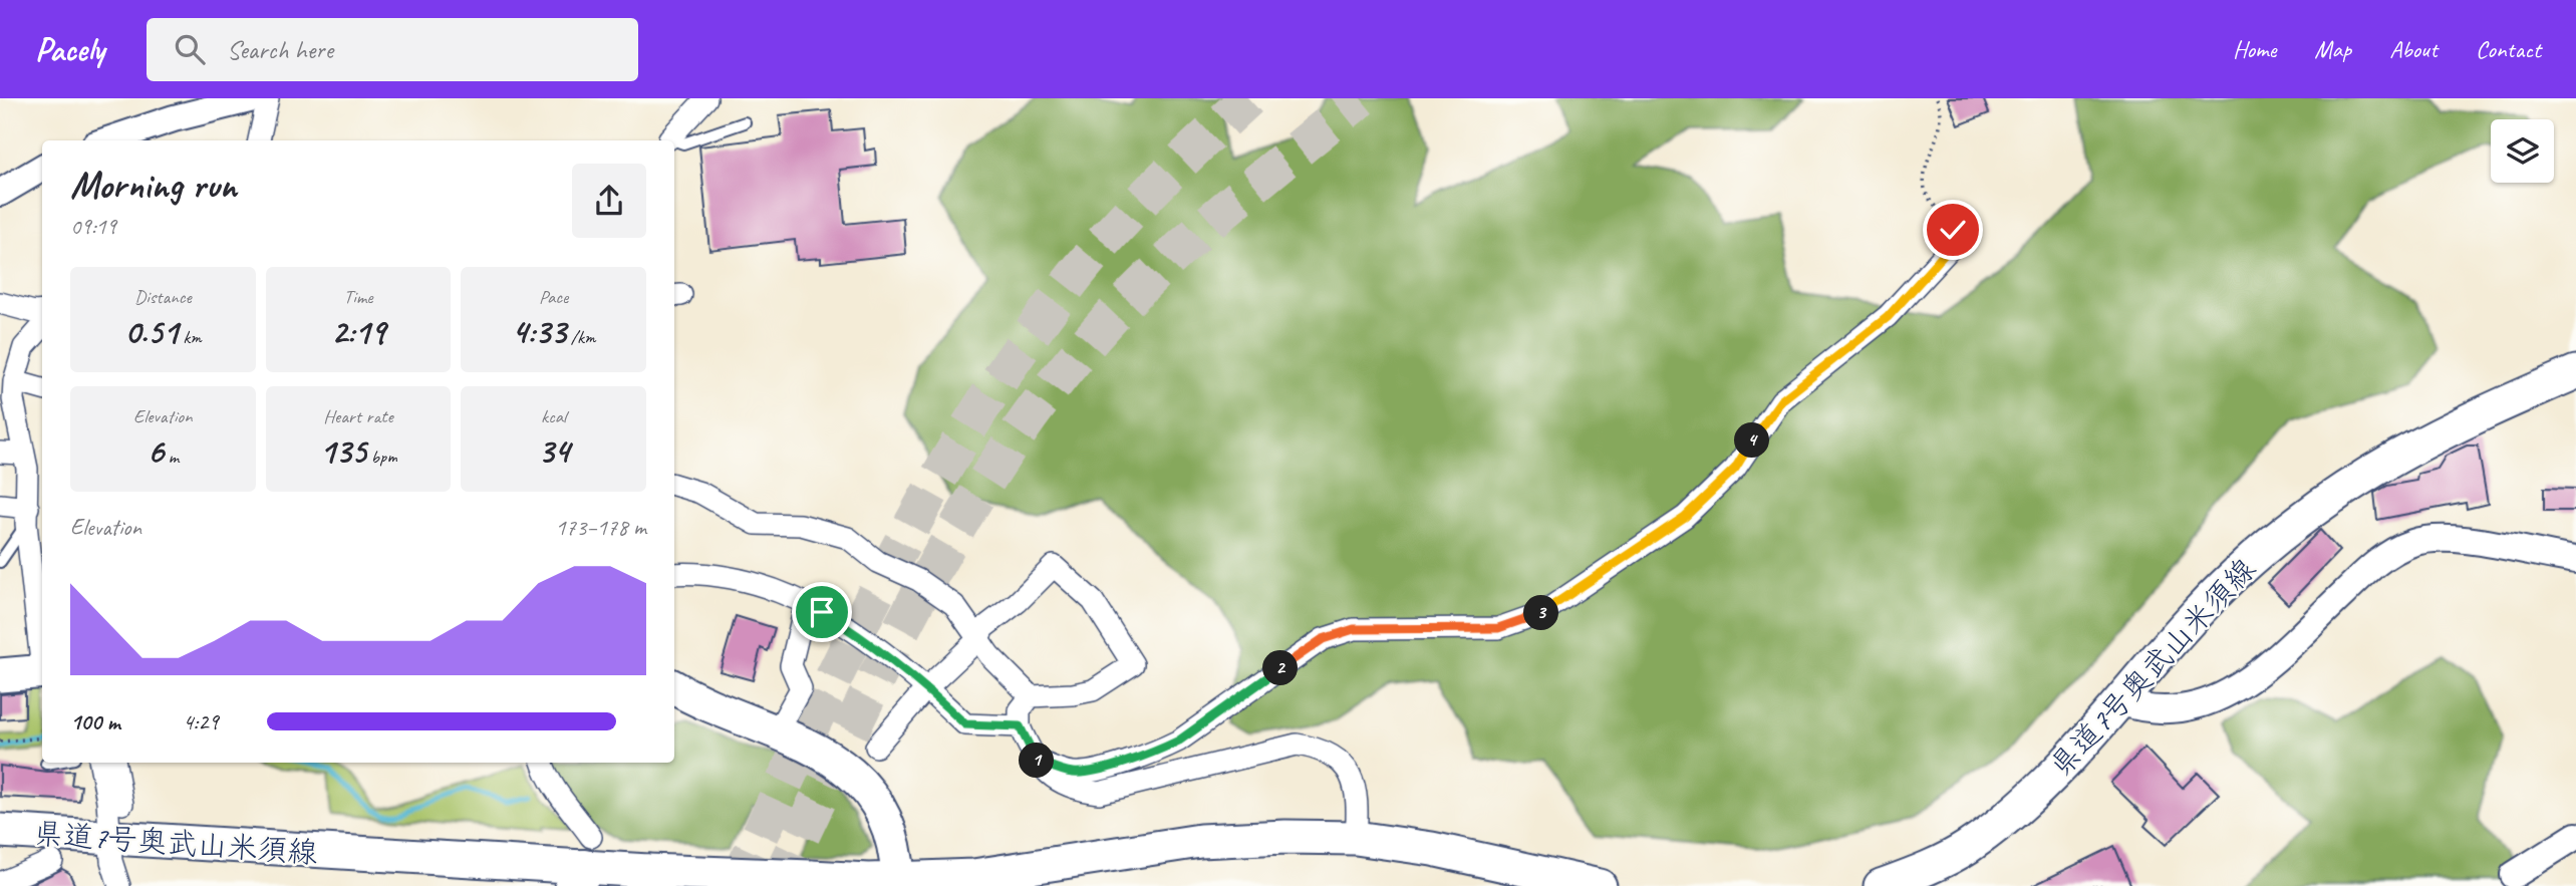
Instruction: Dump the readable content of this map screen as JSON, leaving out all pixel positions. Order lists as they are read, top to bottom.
{
  "streets": {
    "main road": ["県道7号奥武山米須線"]
  },
  "page": {
    "header": "Pacely",
    "search": "Search here",
    "nav": [
      "Home",
      "Map",
      "About",
      "Contact"
    ],
    "heading": ["Morning run", "09:19"],
    "stats": [
      ["Distance", "0.51 km"],
      ["Time", "2:19"],
      ["Pace", "4:33 /km"],
      ["Elevation", "6 m"],
      ["Heart rate", "135 bpm"],
      ["kcal", "34"]
    ],
    "pins": [
      "4",
      "3",
      "2",
      "1"
    ],
    "chart": ["Elevation", "173–178 m"],
    "list": [
      {
        "name": "100 m",
        "note": "4:29"
      }
    ]
  }
}
